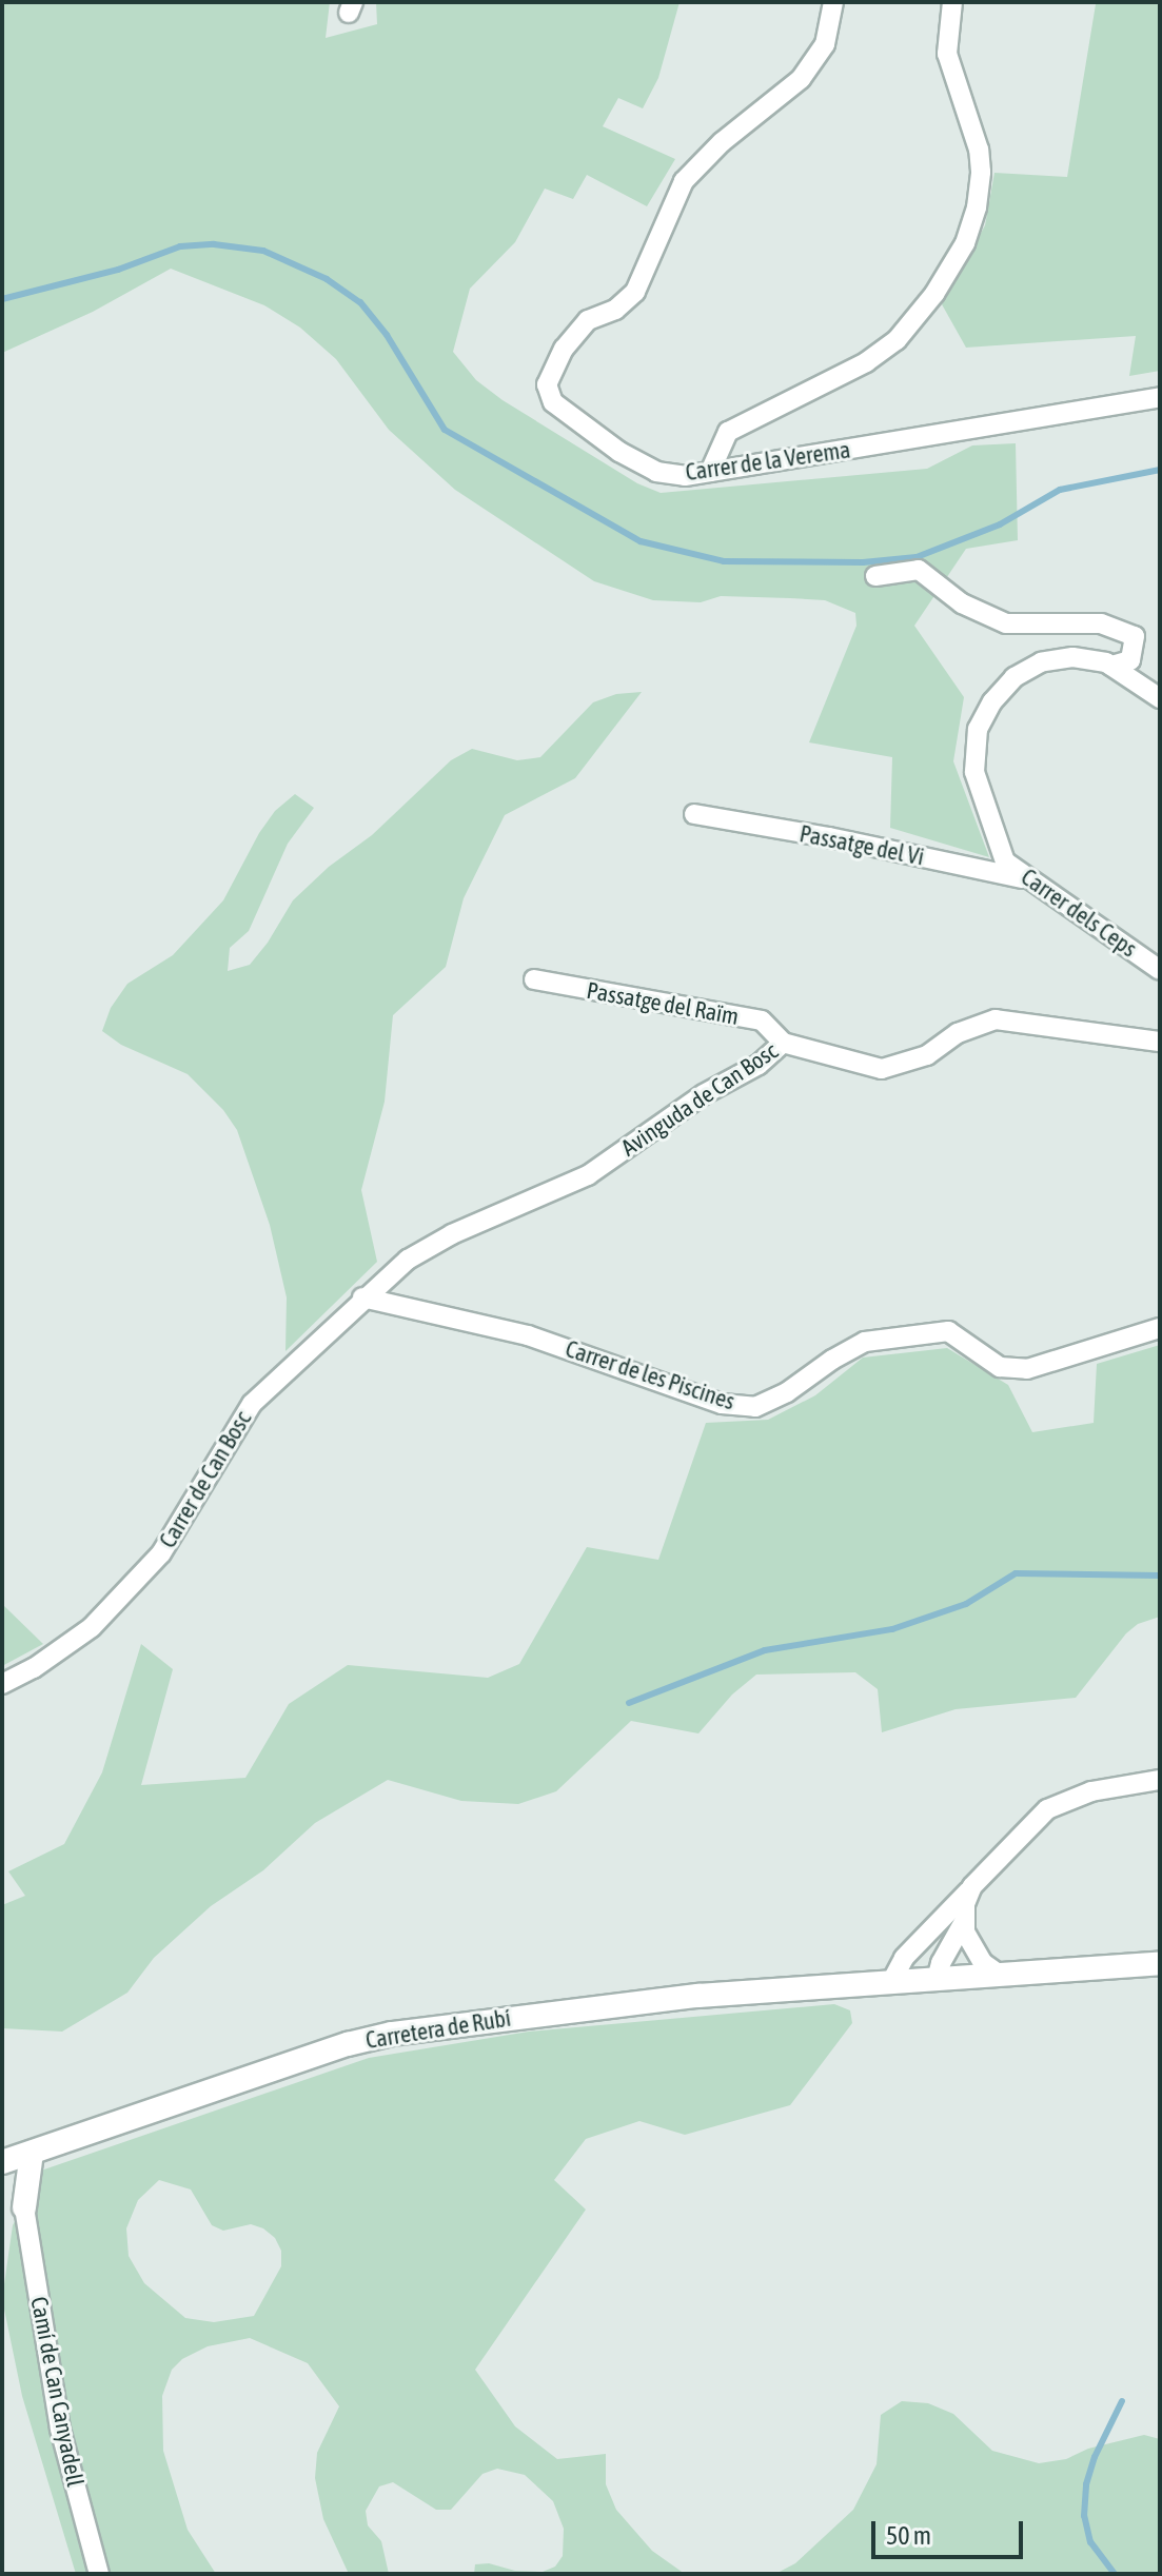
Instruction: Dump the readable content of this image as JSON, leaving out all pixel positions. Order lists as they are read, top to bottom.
{
  "streets": {
    "street": [
      "Carrer de la Verema",
      "Passatge del Vi",
      "Carrer dels Ceps",
      "Passatge del Raïm",
      "Avinguda de Can Bosc",
      "Carrer de les Piscines",
      "Carrer de Can Bosc",
      "Carretera de Rubí",
      "Camí de Can Canyadell"
    ]
  },
  "crossings": [
    ["Passatge del Vi", "Carrer dels Ceps"],
    ["Passatge del Raïm", "Avinguda de Can Bosc"],
    ["Avinguda de Can Bosc", "Carrer de les Piscines"],
    ["Avinguda de Can Bosc", "Carrer de Can Bosc"],
    ["Carrer de les Piscines", "Carrer de Can Bosc"]
  ],
  "scale_bar": "50 m"
}
